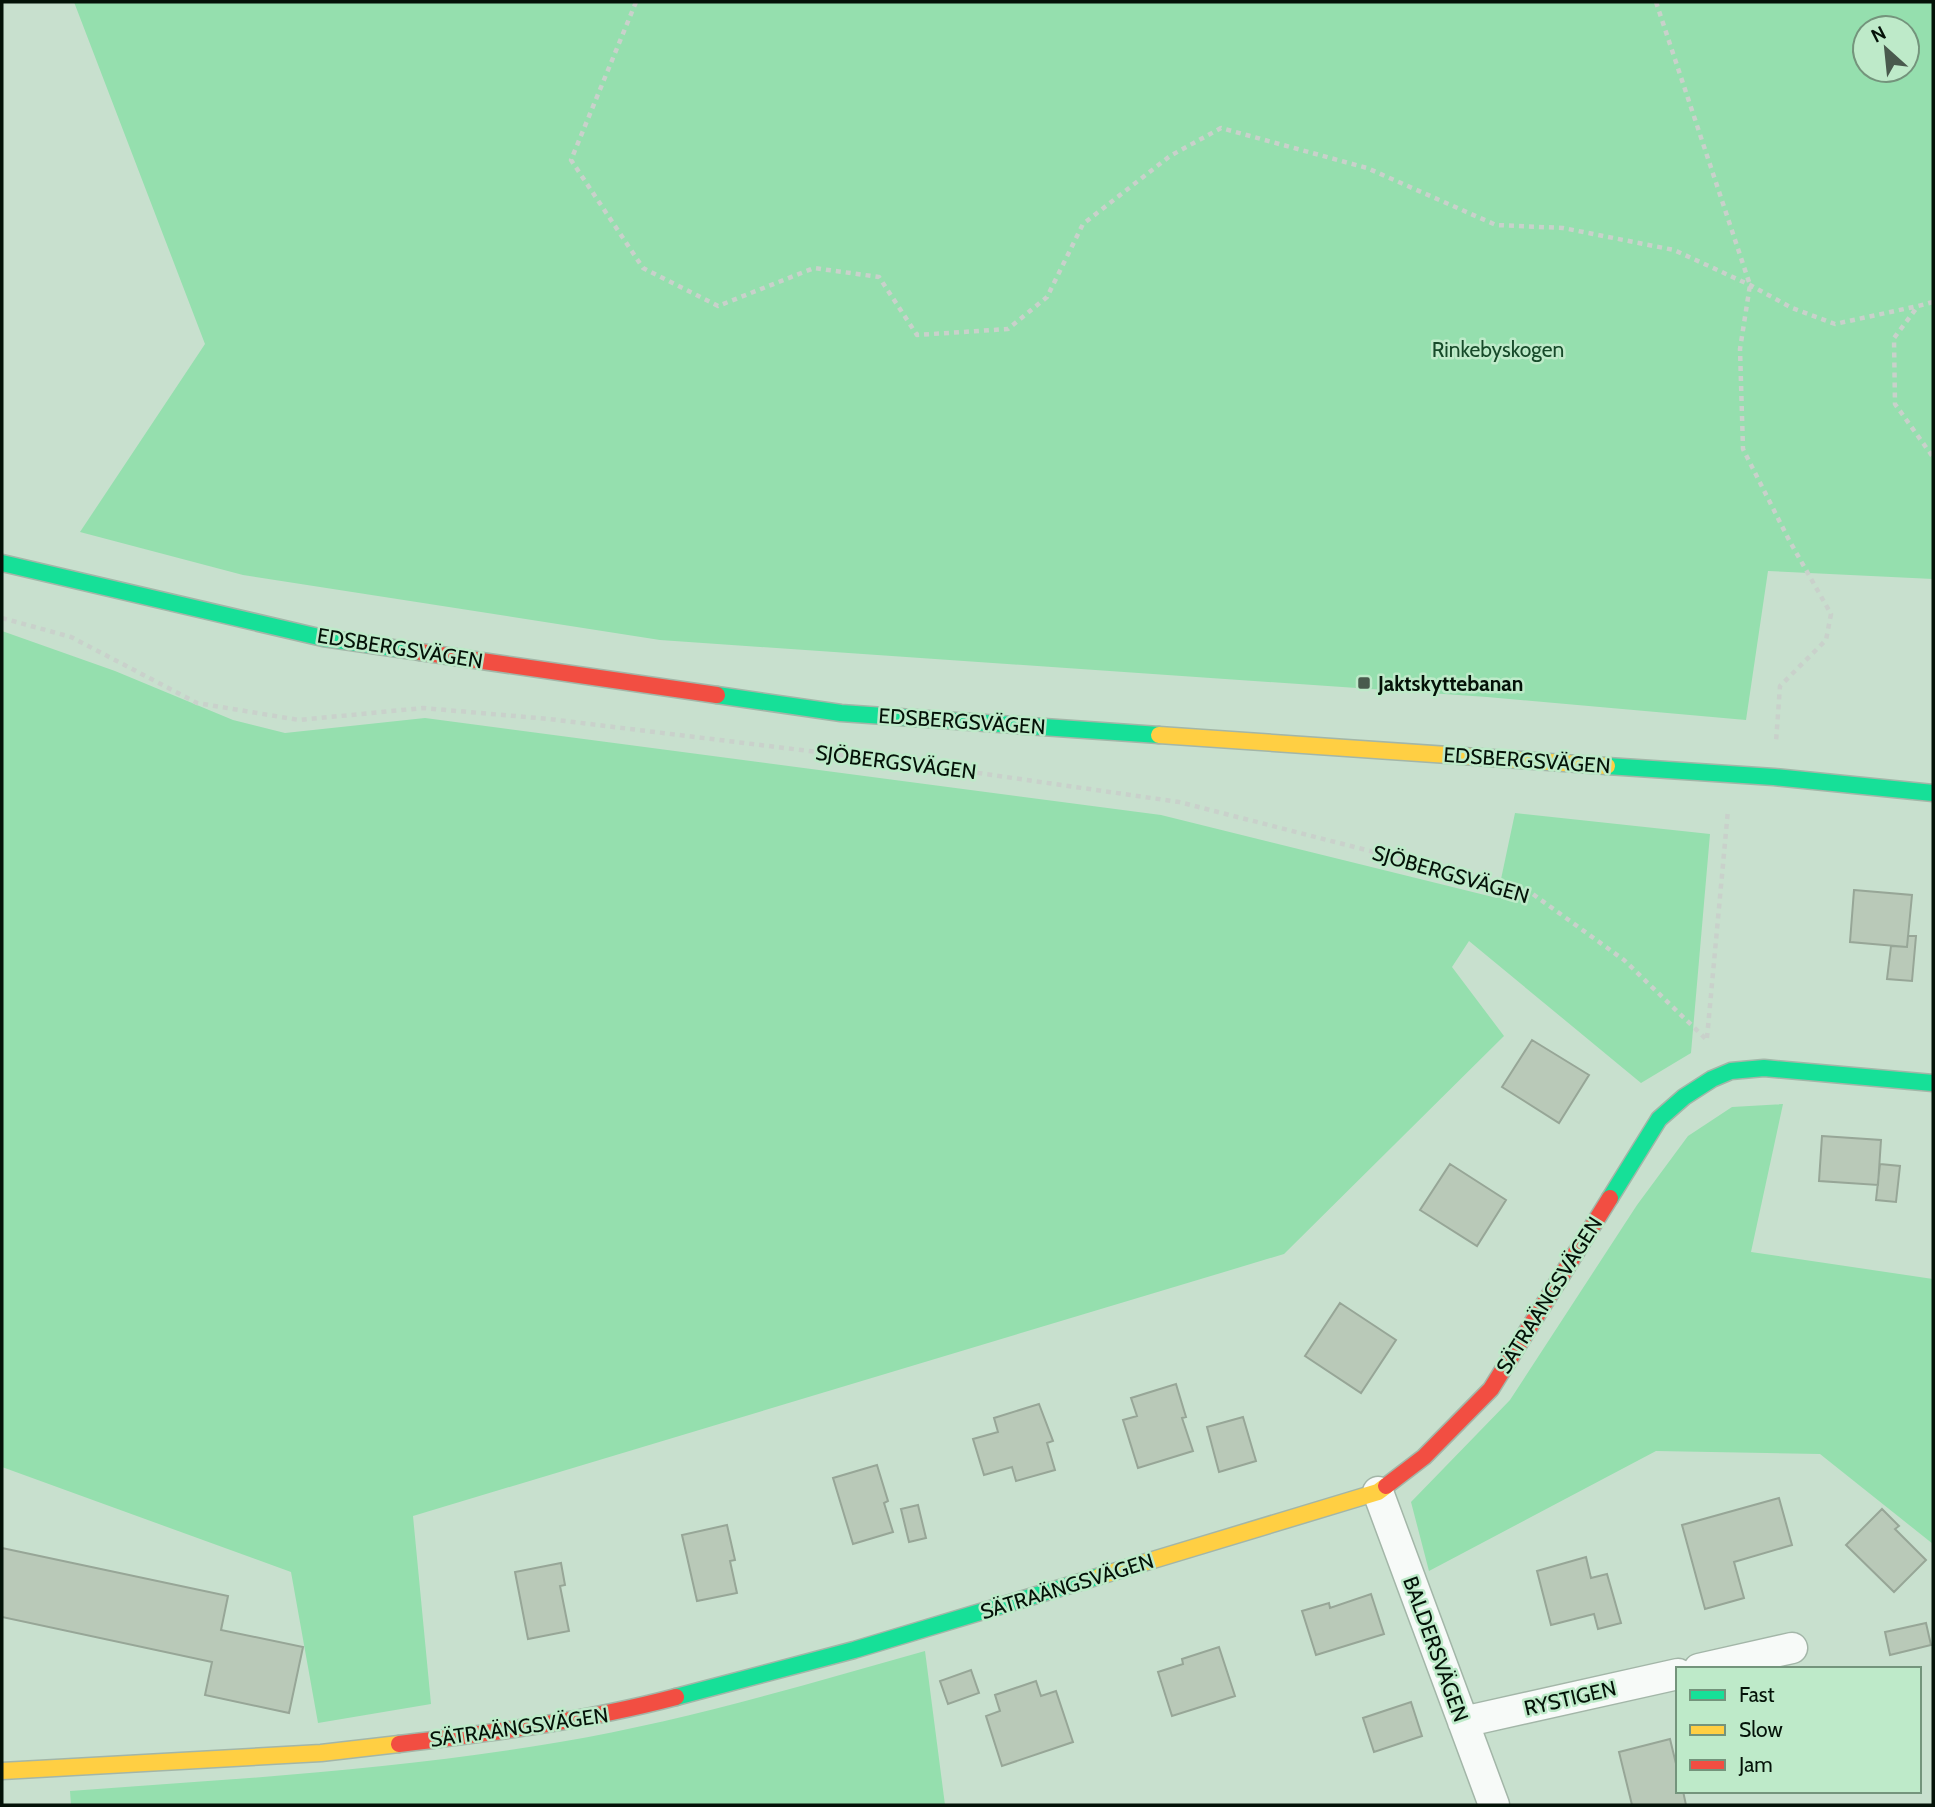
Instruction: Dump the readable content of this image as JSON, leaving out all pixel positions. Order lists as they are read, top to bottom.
{
  "streets": {
    "street": [
      "EDSBERGSVÄGEN",
      "SÄTRAÄNGSVÄGEN",
      "BALDERSVÄGEN",
      "RYSTIGEN"
    ],
    "path": ["SJÖBERGSVÄGEN"]
  },
  "crossings": [
    ["SJÖBERGSVÄGEN", "SÄTRAÄNGSVÄGEN"],
    ["SÄTRAÄNGSVÄGEN", "BALDERSVÄGEN"],
    ["BALDERSVÄGEN", "RYSTIGEN"]
  ],
  "parks": ["Rinkebyskogen"],
  "places": {
    "transit": ["Jaktskyttebanan"]
  },
  "legend": ["Fast", "Slow", "Jam"],
  "north": "top left"
}
